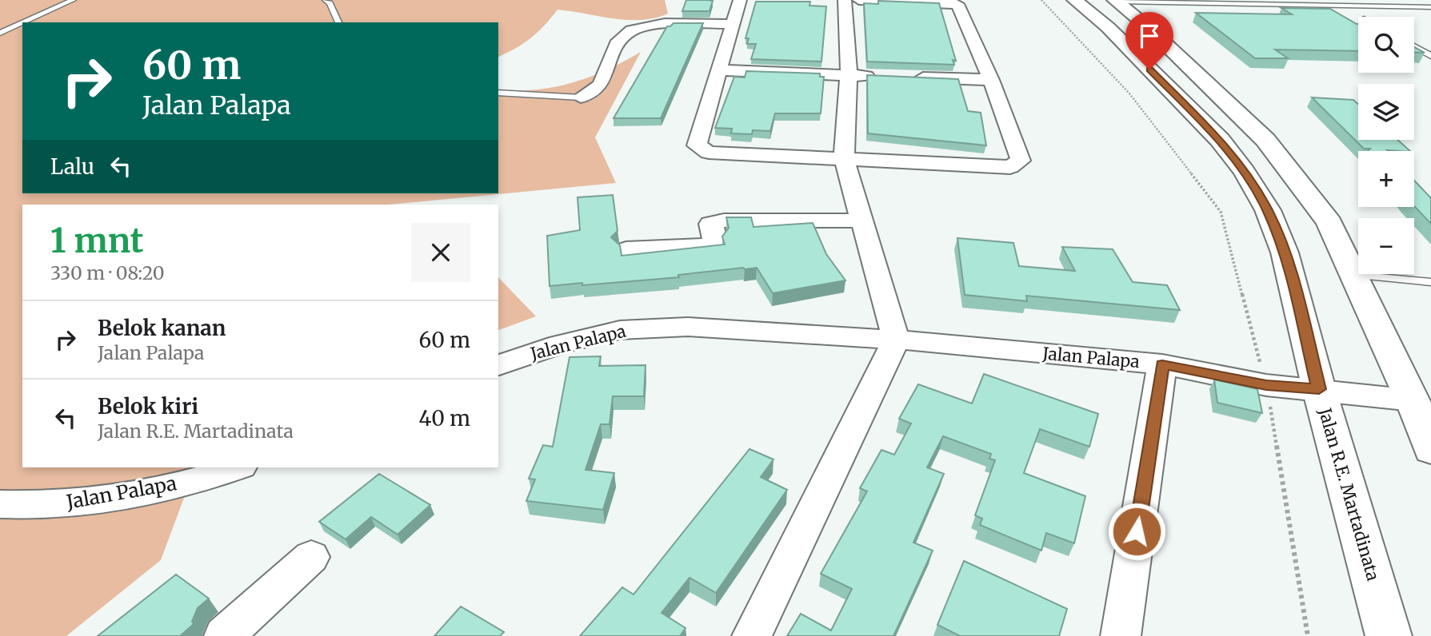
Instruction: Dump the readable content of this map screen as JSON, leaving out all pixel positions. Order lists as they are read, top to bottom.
{
  "streets": {
    "highway": ["Jalan R.E. Martadinata"],
    "street": ["Jalan Palapa"]
  },
  "crossings": [
    ["Jalan Palapa", "Jalan R.E. Martadinata"]
  ],
  "page": {
    "map_buttons": ["+", "−"],
    "turn": ["60 m", "Jalan Palapa"],
    "then": "Lalu",
    "heading": ["1 mnt", "330 m · 08:20"],
    "list": [
      {
        "name": "Belok kanan",
        "note": "Jalan Palapa",
        "value": "60 m"
      },
      {
        "name": "Belok kiri",
        "note": "Jalan R.E. Martadinata",
        "value": "40 m"
      }
    ]
  }
}
